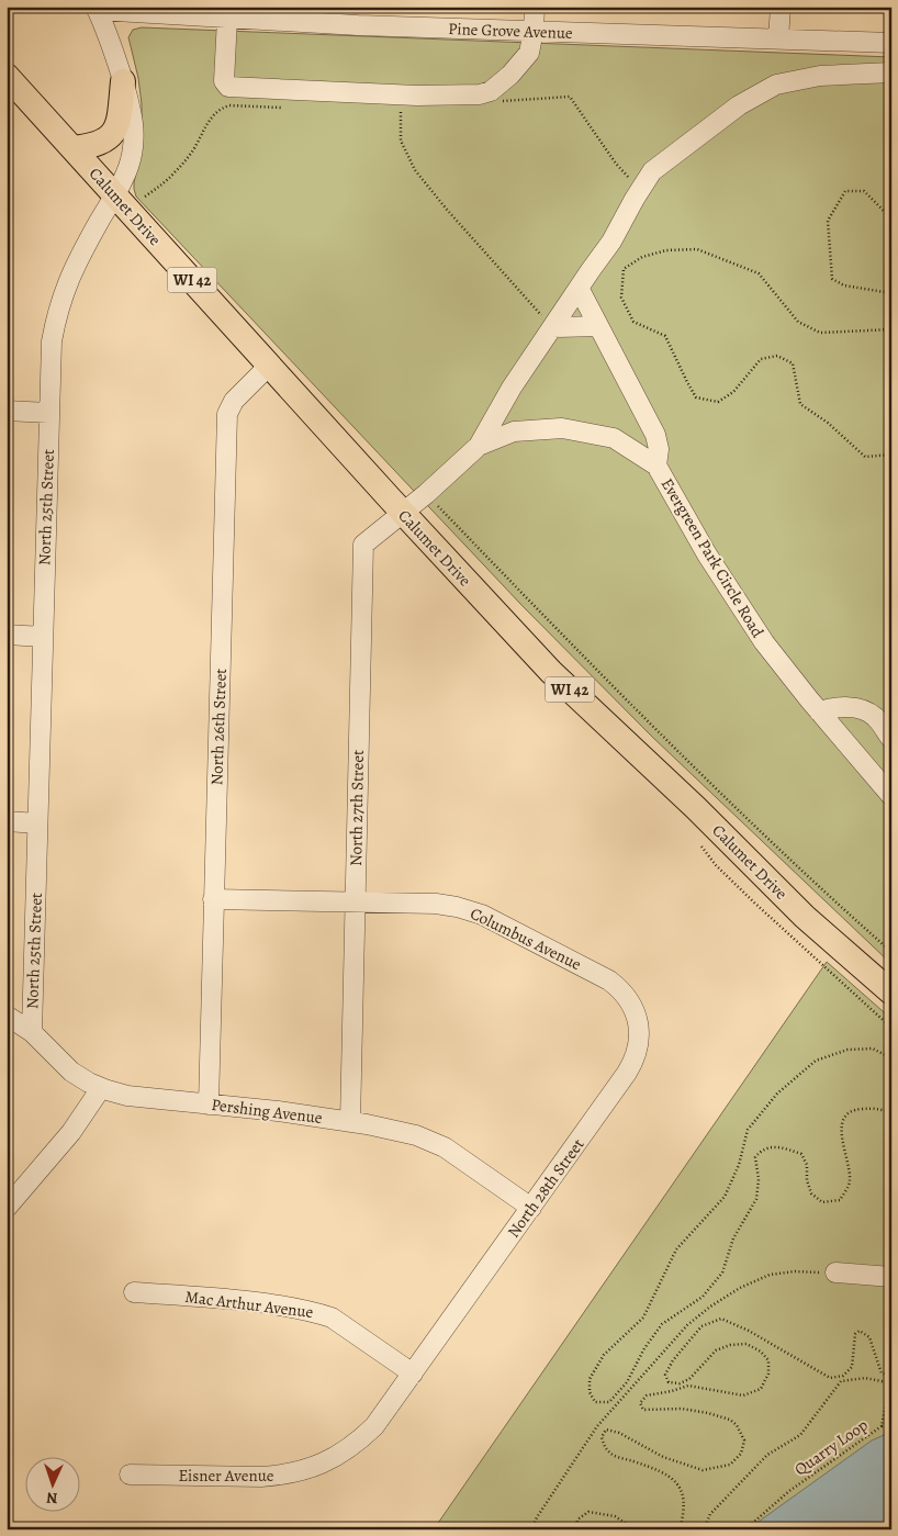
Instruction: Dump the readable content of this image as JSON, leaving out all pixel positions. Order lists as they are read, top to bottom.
{
  "streets": {
    "main road": ["Calumet Drive", "WI 42"],
    "street": [
      "Pine Grove Avenue",
      "North 25th Street",
      "Evergreen Park Circle Road",
      "North 26th Street",
      "North 27th Street",
      "Columbus Avenue",
      "Pershing Avenue",
      "North 28th Street",
      "Mac Arthur Avenue",
      "Eisner Avenue"
    ],
    "path": ["Quarry Loop"]
  },
  "crossings": [
    ["Pine Grove Avenue", "North 25th Street"],
    ["Calumet Drive", "North 25th Street"],
    ["Calumet Drive", "Evergreen Park Circle Road"],
    ["Calumet Drive", "North 26th Street"],
    ["Calumet Drive", "North 27th Street"],
    ["North 25th Street", "Pershing Avenue"],
    ["Evergreen Park Circle Road", "North 27th Street"],
    ["North 26th Street", "Columbus Avenue"],
    ["North 26th Street", "Pershing Avenue"],
    ["North 27th Street", "Columbus Avenue"],
    ["North 27th Street", "Pershing Avenue"],
    ["Columbus Avenue", "North 28th Street"],
    ["Pershing Avenue", "North 28th Street"],
    ["North 28th Street", "Mac Arthur Avenue"],
    ["North 28th Street", "Eisner Avenue"],
    ["Mac Arthur Avenue", "Eisner Avenue"]
  ],
  "north": "bottom"
}
